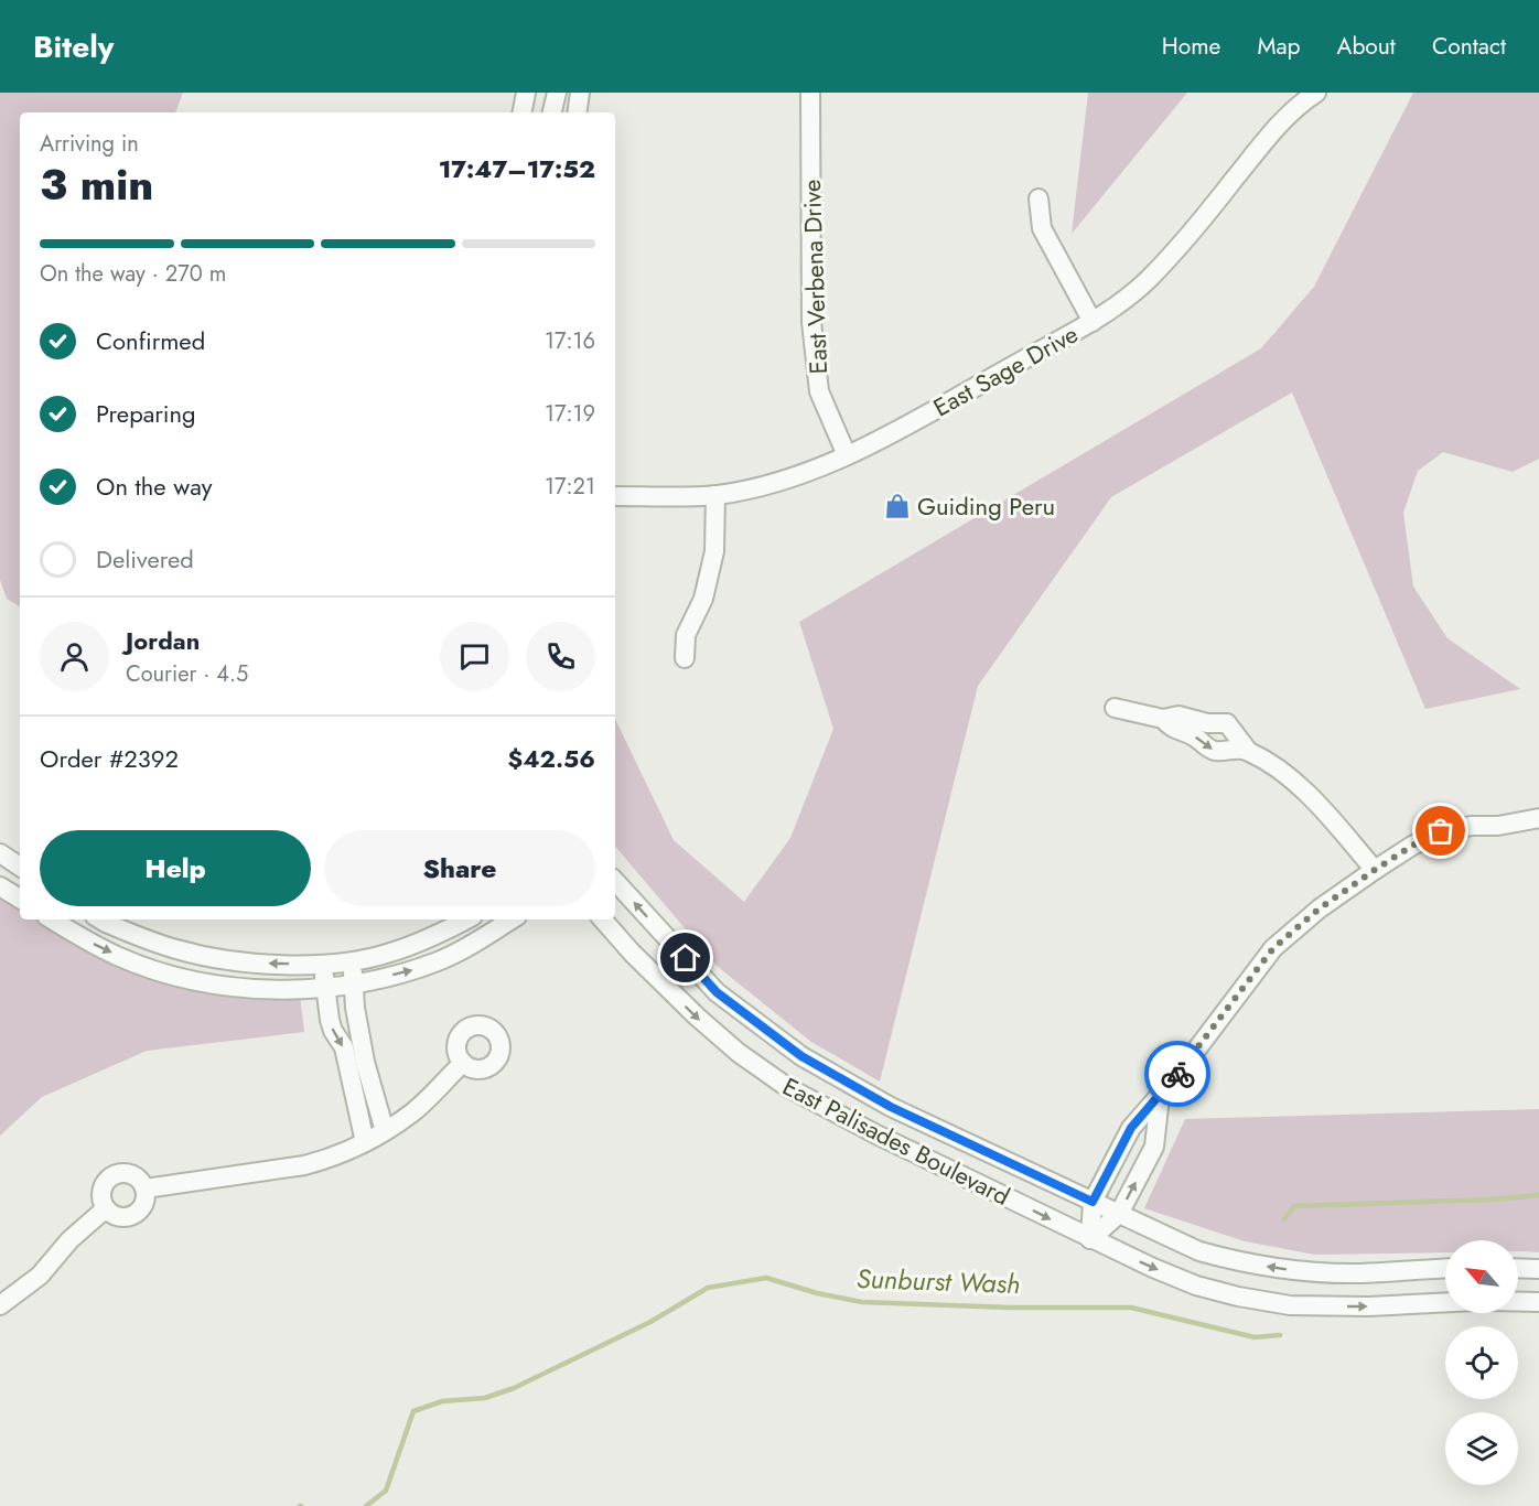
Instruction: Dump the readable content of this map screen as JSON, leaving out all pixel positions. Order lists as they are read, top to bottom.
{
  "streets": {
    "street": ["East Verbena Drive", "East Sage Drive", "East Palisades Boulevard"]
  },
  "crossings": [
    ["East Verbena Drive", "East Sage Drive"]
  ],
  "water": ["Sunburst Wash"],
  "places": {
    "shop": ["Guiding Peru"]
  },
  "north": "top left",
  "page": {
    "header": "Bitely",
    "nav": [
      "Home",
      "Map",
      "About",
      "Contact"
    ],
    "heading": ["3 min", "Arriving in", "17:47–17:52"],
    "panel": [
      "Jordan",
      "Courier · 4.5",
      "Order #2392",
      "$42.56"
    ],
    "bar": "On the way · 270 m",
    "list": [
      ["Confirmed", "17:16"],
      ["Preparing", "17:19"],
      ["On the way", "17:21"],
      "Delivered"
    ],
    "buttons": ["Help", "Share"]
  }
}
